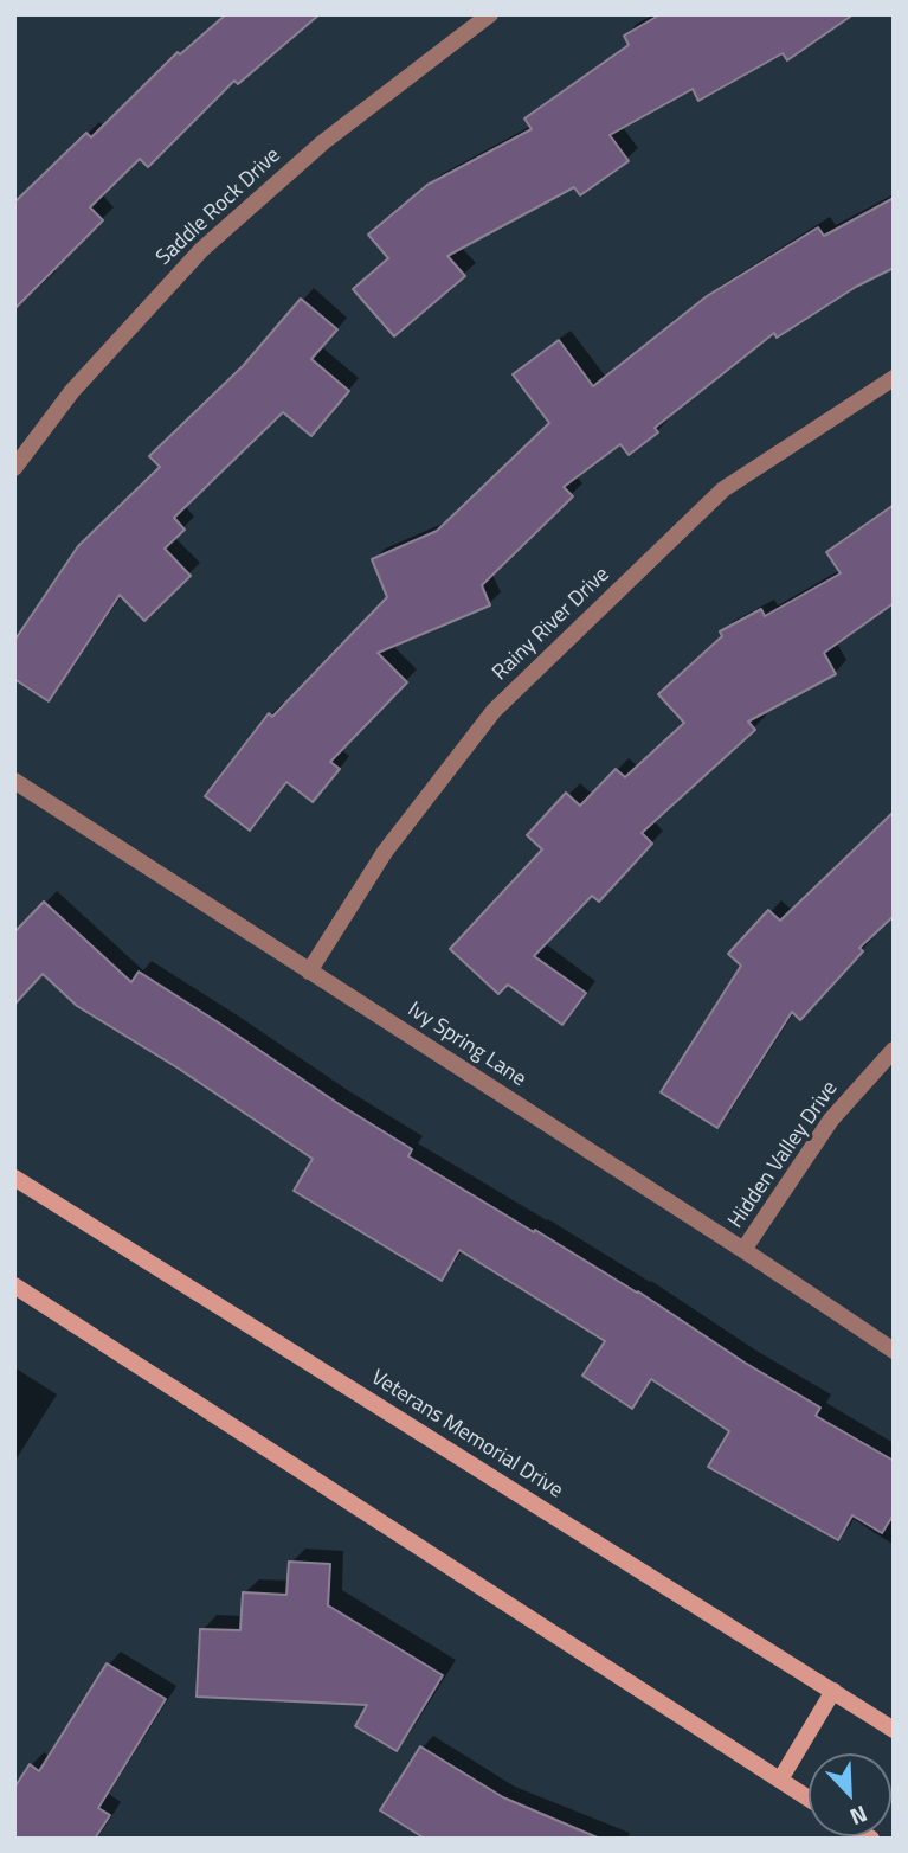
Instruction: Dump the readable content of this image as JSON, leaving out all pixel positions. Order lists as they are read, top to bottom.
{
  "streets": {
    "main road": ["Veterans Memorial Drive"],
    "street": [
      "Saddle Rock Drive",
      "Rainy River Drive",
      "Ivy Spring Lane",
      "Hidden Valley Drive"
    ]
  },
  "crossings": [
    ["Rainy River Drive", "Ivy Spring Lane"],
    ["Ivy Spring Lane", "Hidden Valley Drive"]
  ],
  "north": "bottom right"
}
